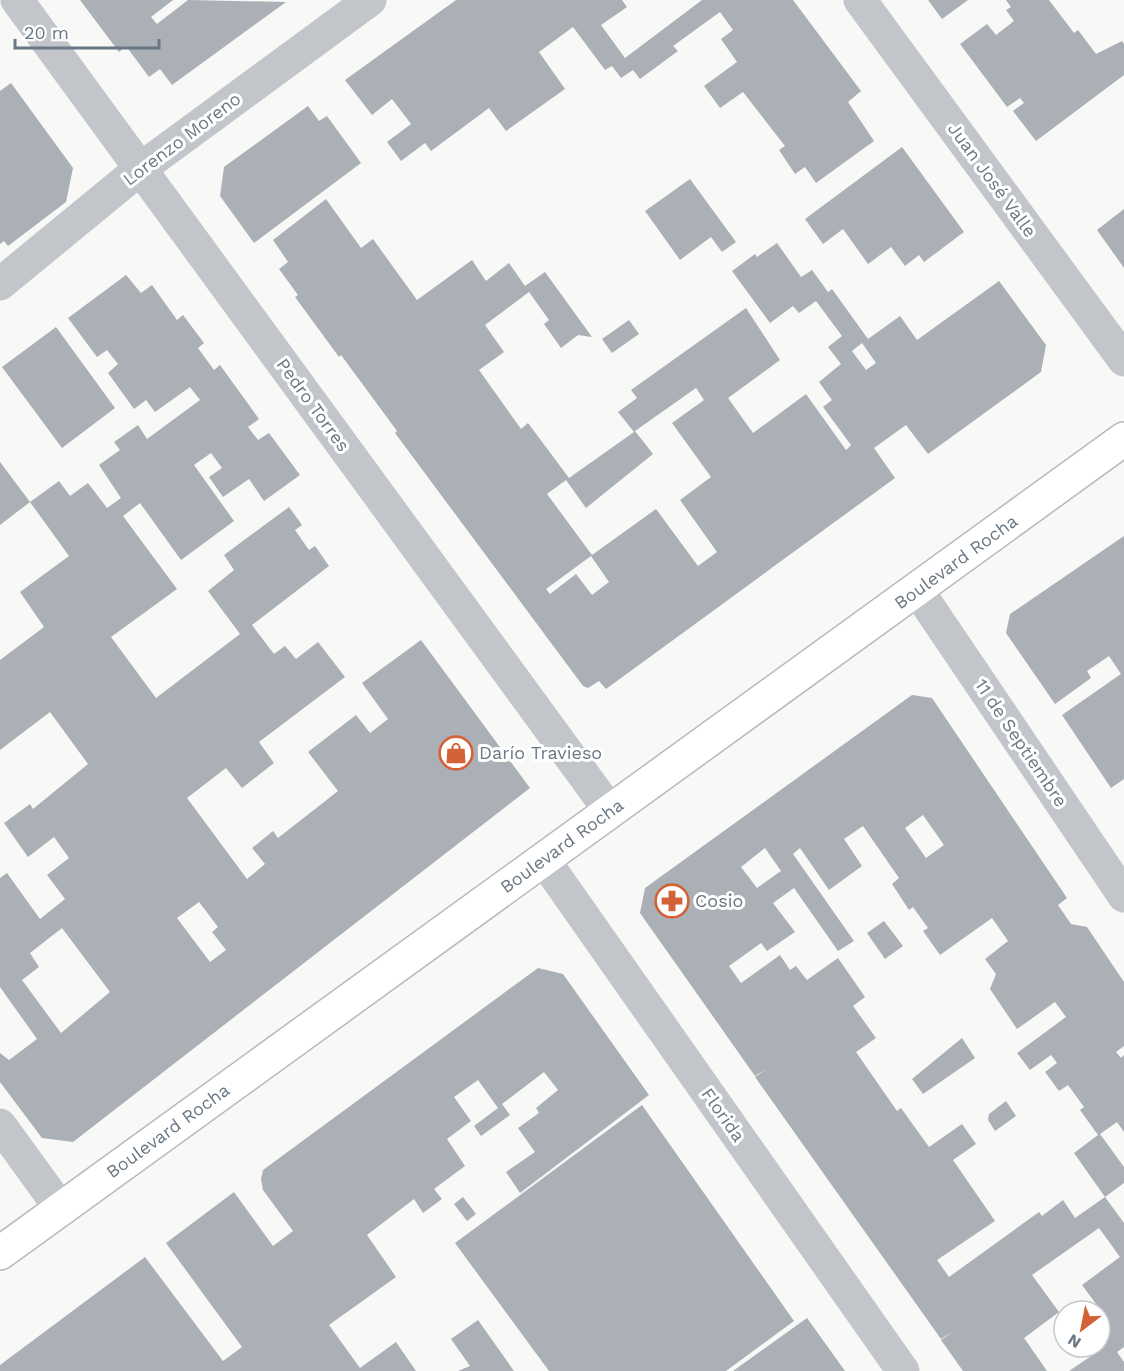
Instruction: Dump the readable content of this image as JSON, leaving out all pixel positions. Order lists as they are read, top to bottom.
{
  "streets": {
    "main road": ["Boulevard Rocha"],
    "street": [
      "Lorenzo Moreno",
      "Juan José Valle",
      "Pedro Torres",
      "11 de Septiembre",
      "Florida"
    ]
  },
  "crossings": [
    ["Lorenzo Moreno", "Pedro Torres"],
    ["Pedro Torres", "Boulevard Rocha"],
    ["Boulevard Rocha", "11 de Septiembre"],
    ["Boulevard Rocha", "Florida"]
  ],
  "places": {
    "shop": ["Darío Travieso"],
    "pharmacy": ["Cosio"]
  },
  "scale_bar": "20 m",
  "north": "bottom left"
}
